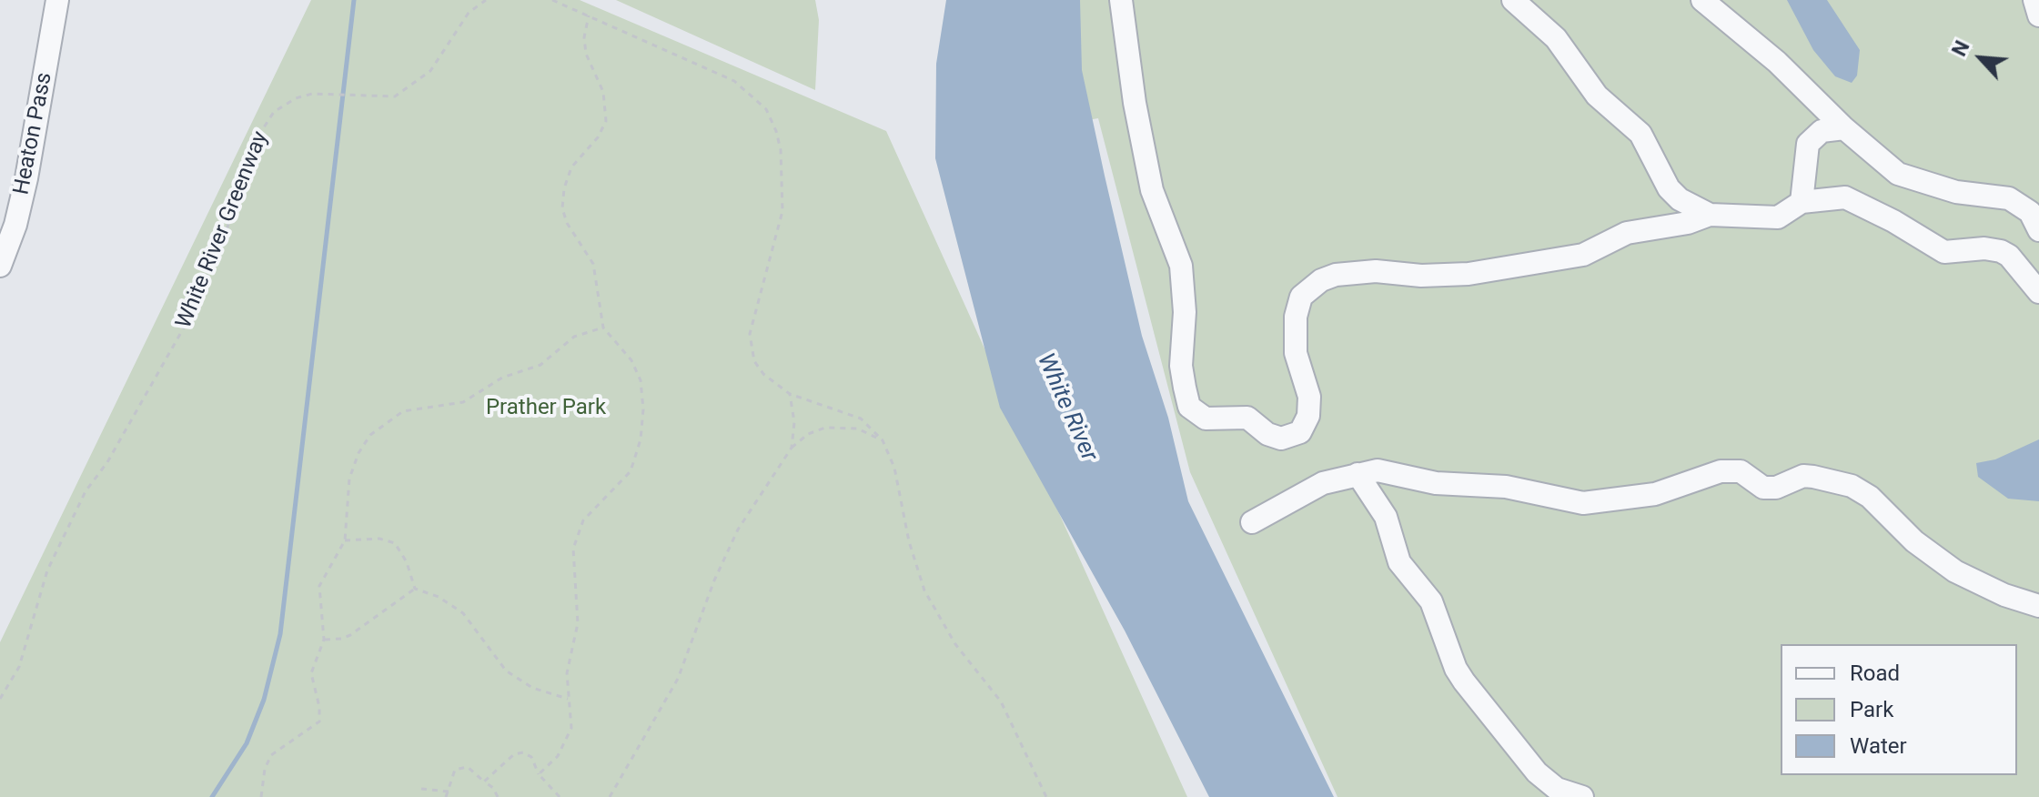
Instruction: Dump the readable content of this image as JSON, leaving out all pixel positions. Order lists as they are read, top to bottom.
{
  "streets": {
    "street": ["Heaton Pass"],
    "path": ["White River Greenway"]
  },
  "water": ["White River"],
  "parks": ["Prather Park"],
  "legend": ["Road", "Park", "Water"],
  "north": "top left"
}
